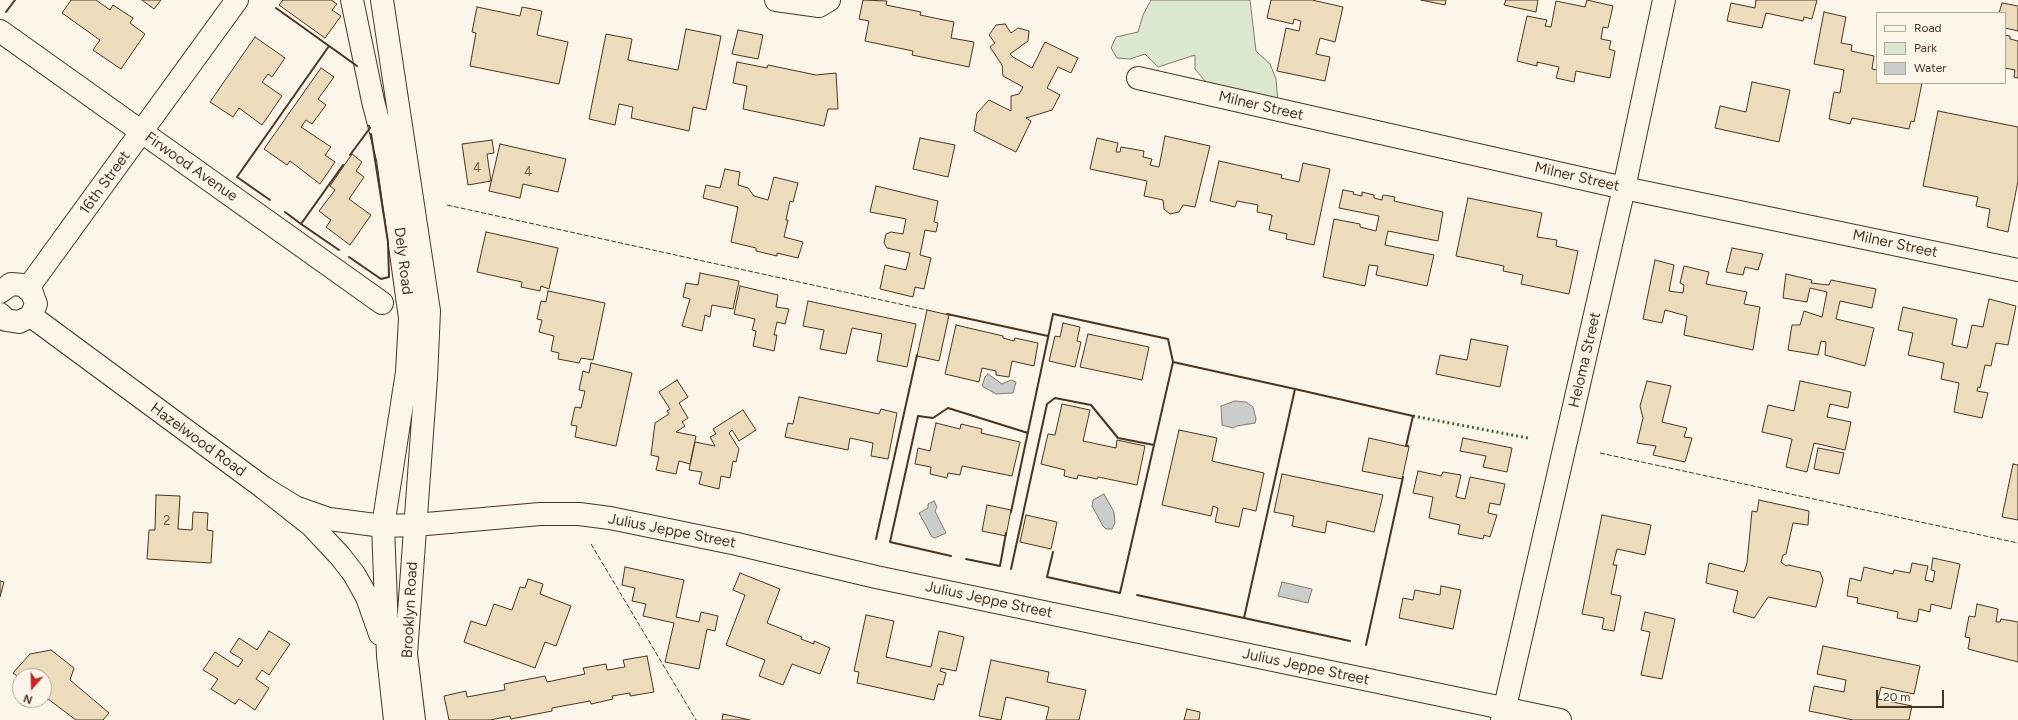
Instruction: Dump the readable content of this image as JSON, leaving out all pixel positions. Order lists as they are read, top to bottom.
{
  "streets": {
    "street": [
      "Milner Street",
      "Firwood Avenue",
      "16th Street",
      "Dely Road",
      "Heloma Street",
      "Hazelwood Road",
      "Julius Jeppe Street",
      "Brooklyn Road"
    ]
  },
  "crossings": [
    ["Milner Street", "Heloma Street"],
    ["Firwood Avenue", "16th Street"],
    ["Dely Road", "Hazelwood Road"],
    ["Dely Road", "Julius Jeppe Street"],
    ["Dely Road", "Brooklyn Road"],
    ["Heloma Street", "Julius Jeppe Street"],
    ["Hazelwood Road", "Julius Jeppe Street"],
    ["Hazelwood Road", "Brooklyn Road"],
    ["Julius Jeppe Street", "Brooklyn Road"]
  ],
  "house_numbers": ["4", "4", "2"],
  "legend": ["Road", "Park", "Water"],
  "scale_bar": "20 m",
  "north": "bottom"
}
